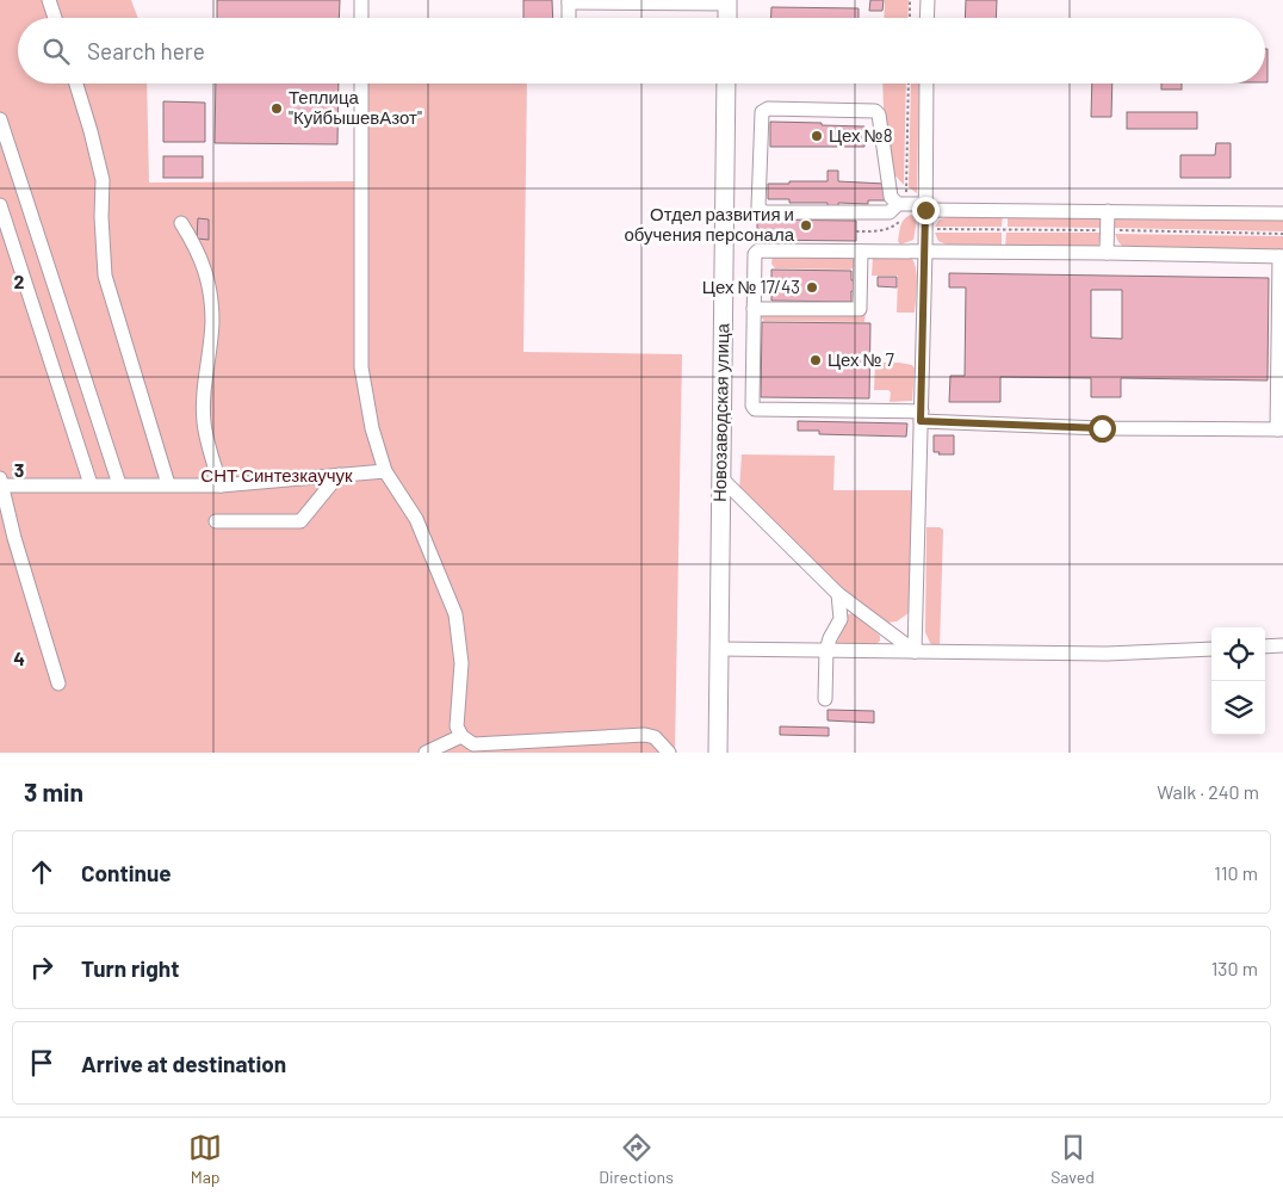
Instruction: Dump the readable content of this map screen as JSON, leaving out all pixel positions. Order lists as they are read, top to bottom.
{
  "streets": {
    "main road": ["Новозаводская улица"]
  },
  "parks": ["СНТ Синтезкаучук"],
  "places": [
    "Теплица \"КуйбышевАзот\"",
    "Цех №8",
    "Отдел развития и обучения персонала",
    "Цех № 17/43",
    "Цех № 7"
  ],
  "page": {
    "search": "Search here",
    "heading": ["3 min", "Walk · 240 m"],
    "list": [
      ["Continue", "110 m"],
      ["Turn right", "130 m"],
      "Arrive at destination"
    ],
    "nav": ["Map", "Directions", "Saved"]
  },
  "grid": {
    "rows": ["2", "3", "4"]
  }
}
